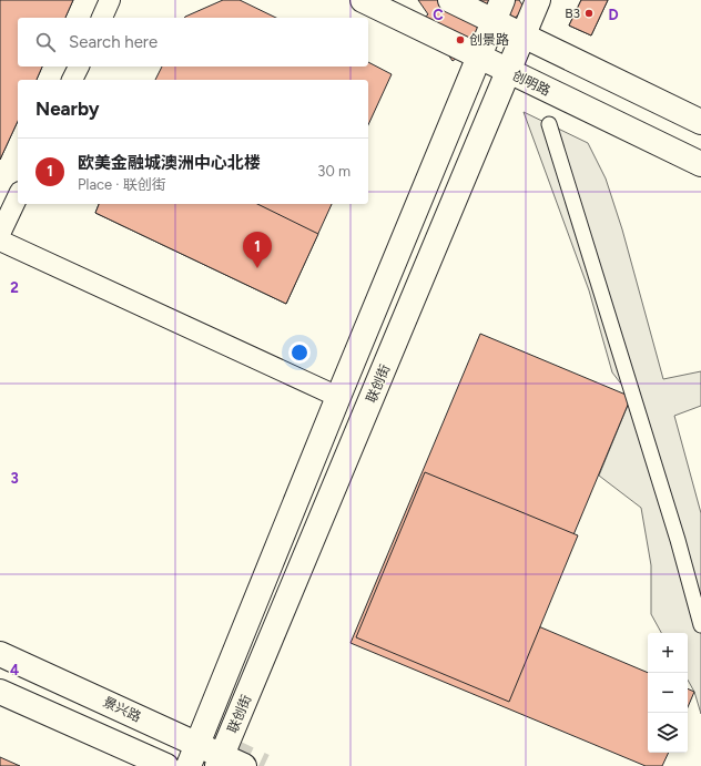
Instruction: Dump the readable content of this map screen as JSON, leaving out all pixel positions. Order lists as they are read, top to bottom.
{
  "streets": {
    "street": ["创明路", "联创街", "景兴路"]
  },
  "crossings": [
    ["创明路", "联创街"],
    ["联创街", "景兴路"]
  ],
  "places": ["B3", "创景路"],
  "page": {
    "search": "Search here",
    "heading": "Nearby",
    "list": [
      {
        "mark": "1",
        "name": "欧美金融城澳洲中心北楼",
        "note": "Place · 联创街",
        "value": "30 m"
      }
    ],
    "pins": "1",
    "map_buttons": ["+", "−"]
  },
  "grid": {
    "columns": ["C", "D"],
    "rows": ["2", "3", "4"]
  }
}
